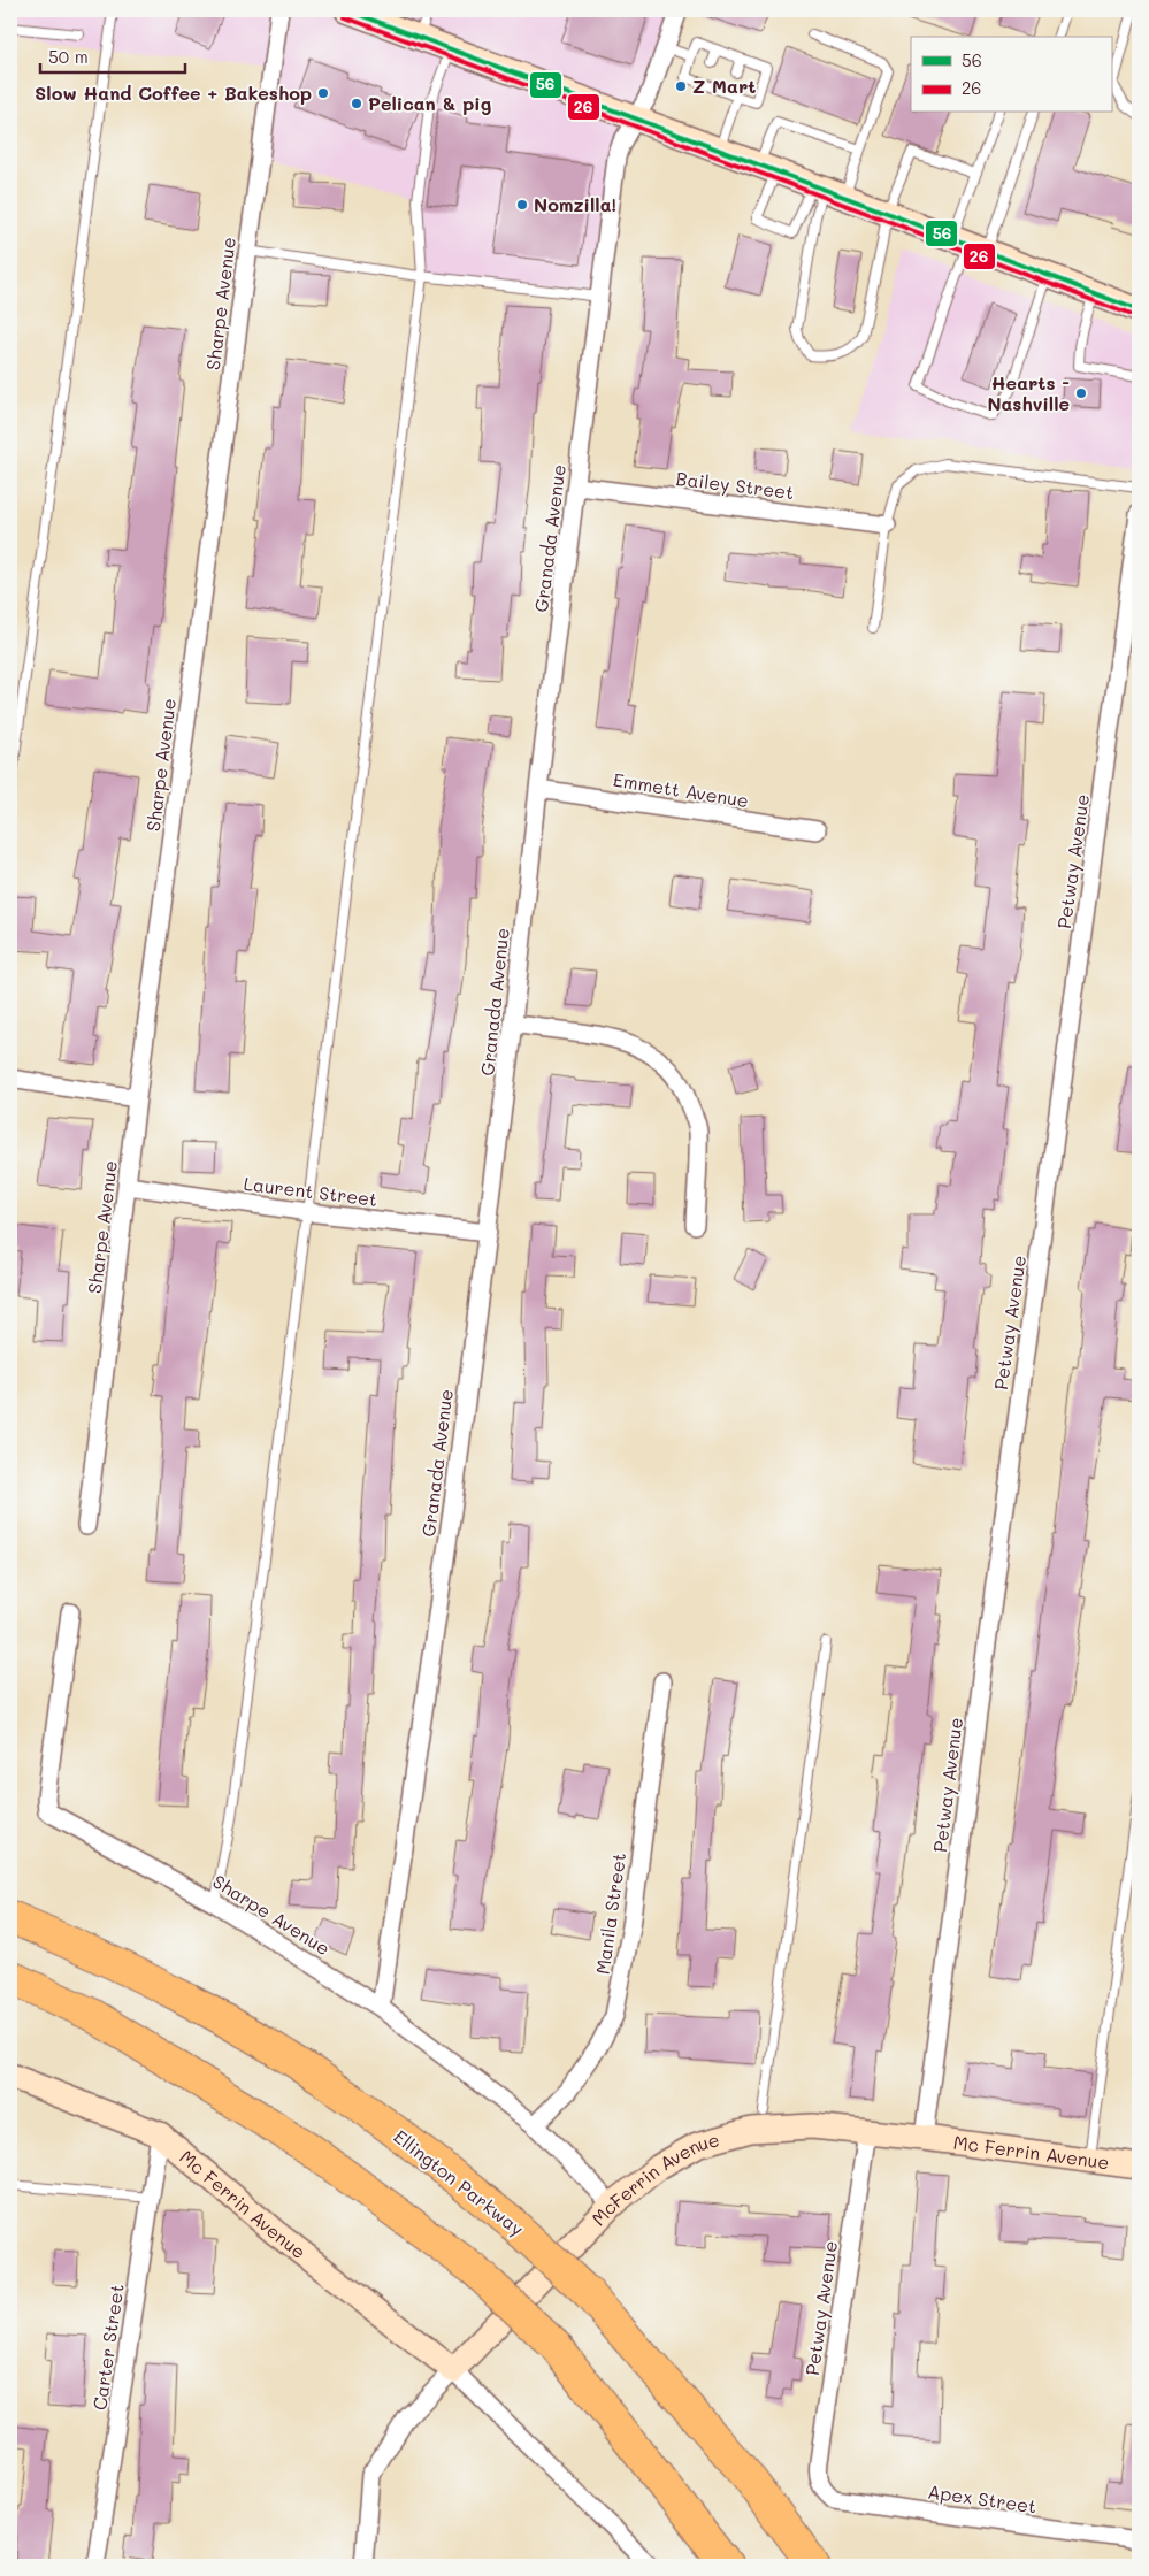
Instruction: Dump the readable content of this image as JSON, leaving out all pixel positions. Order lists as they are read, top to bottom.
{
  "streets": {
    "highway": ["Ellington Parkway"],
    "street": [
      "Sharpe Avenue",
      "Bailey Street",
      "Granada Avenue",
      "Emmett Avenue",
      "Petway Avenue",
      "Laurent Street",
      "Manila Street",
      "Mc Ferrin Avenue",
      "McFerrin Avenue",
      "Carter Street",
      "Apex Street"
    ]
  },
  "crossings": [
    ["Sharpe Avenue", "Granada Avenue"],
    ["Sharpe Avenue", "Laurent Street"],
    ["Sharpe Avenue", "Manila Street"],
    ["Sharpe Avenue", "McFerrin Avenue"],
    ["Bailey Street", "Granada Avenue"],
    ["Granada Avenue", "Emmett Avenue"],
    ["Granada Avenue", "Laurent Street"],
    ["Petway Avenue", "Mc Ferrin Avenue"],
    ["Petway Avenue", "McFerrin Avenue"],
    ["Petway Avenue", "Apex Street"],
    ["Mc Ferrin Avenue", "McFerrin Avenue"],
    ["Mc Ferrin Avenue", "Carter Street"]
  ],
  "places": [
    "Z Mart",
    "Slow Hand Coffee + Bakeshop",
    "Pelican & pig",
    "Nomzilla!",
    "Hearts - Nashville"
  ],
  "lines": ["transit line 56", "transit line 26"],
  "legend": ["56", "26"],
  "scale_bar": "50 m"
}
